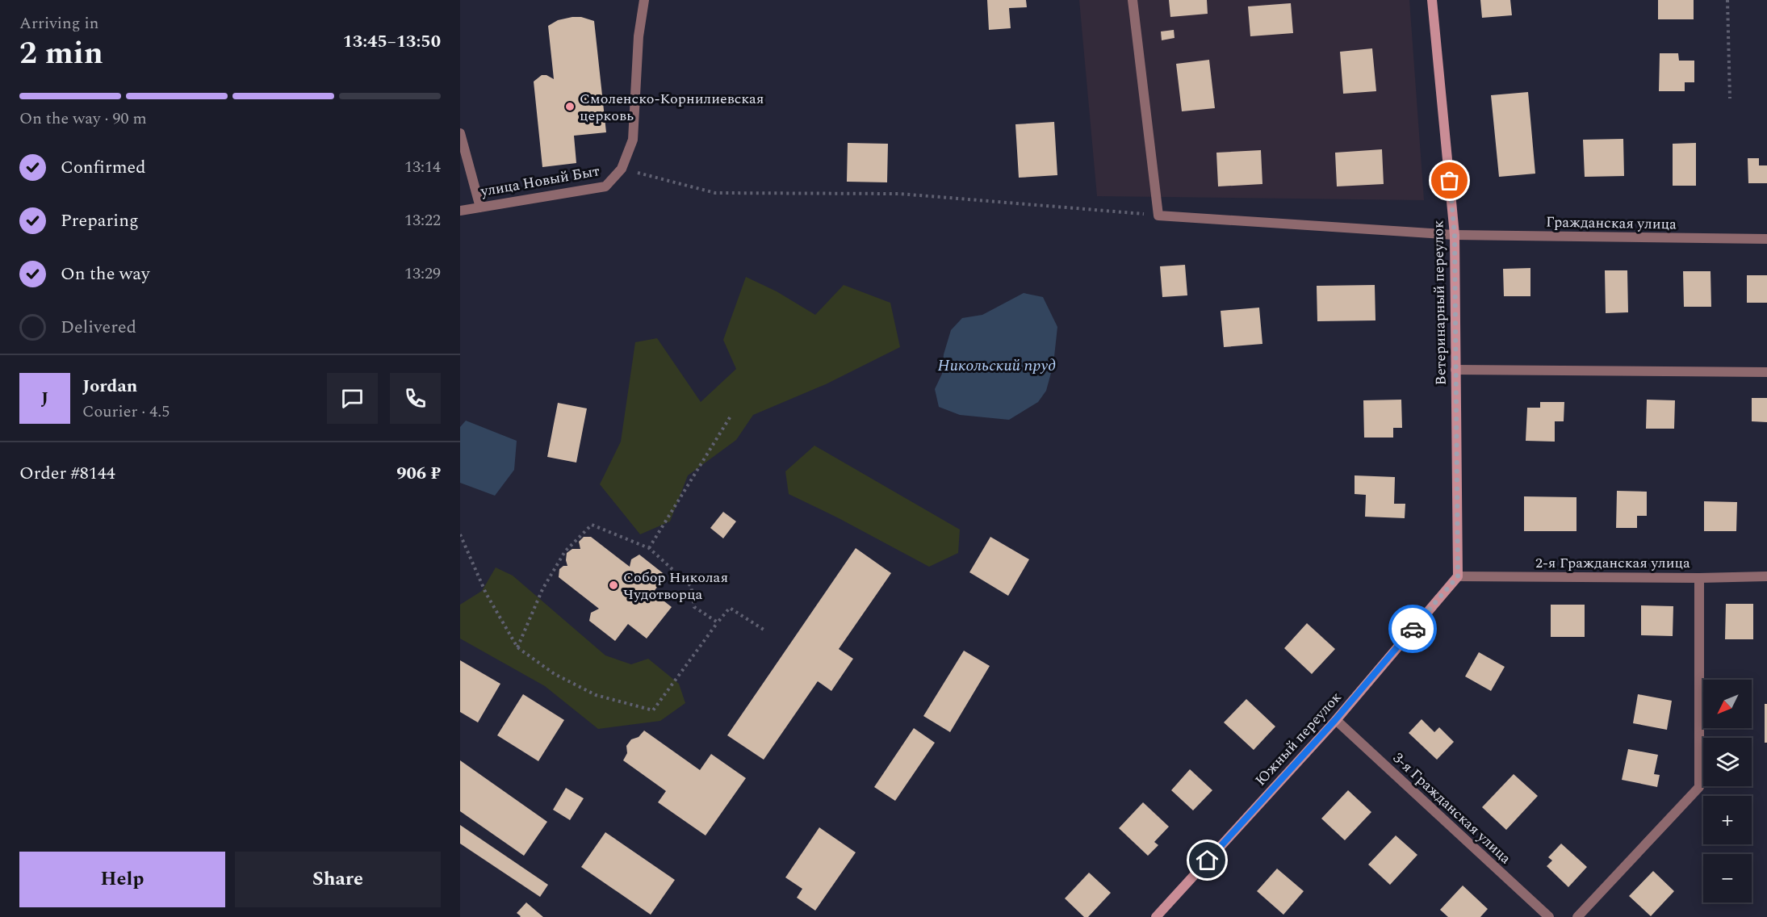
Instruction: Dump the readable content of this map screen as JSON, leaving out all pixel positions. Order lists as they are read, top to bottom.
{
  "streets": {
    "street": [
      "улица Новый Быт",
      "Гражданская улица",
      "Ветеринарный переулок",
      "2-я Гражданская улица",
      "Южный переулок",
      "3-я Гражданская улица"
    ]
  },
  "crossings": [
    ["Гражданская улица", "Ветеринарный переулок"],
    ["Ветеринарный переулок", "2-я Гражданская улица"],
    ["Ветеринарный переулок", "Южный переулок"],
    ["2-я Гражданская улица", "Южный переулок"],
    ["Южный переулок", "3-я Гражданская улица"]
  ],
  "water": ["Никольский пруд"],
  "places": ["Смоленско-Корнилиевская церковь", "Собор Николая Чудотворца"],
  "north": "bottom left",
  "page": {
    "heading": ["2 min", "Arriving in", "13:45–13:50"],
    "panel": [
      "Jordan",
      "Courier · 4.5",
      "Order #8144",
      "906 ₽"
    ],
    "bar": "On the way · 90 m",
    "list": [
      ["Confirmed", "13:14"],
      ["Preparing", "13:22"],
      ["On the way", "13:29"],
      "Delivered"
    ],
    "round": "J",
    "map_buttons": ["+", "−"],
    "buttons": ["Help", "Share"]
  }
}
